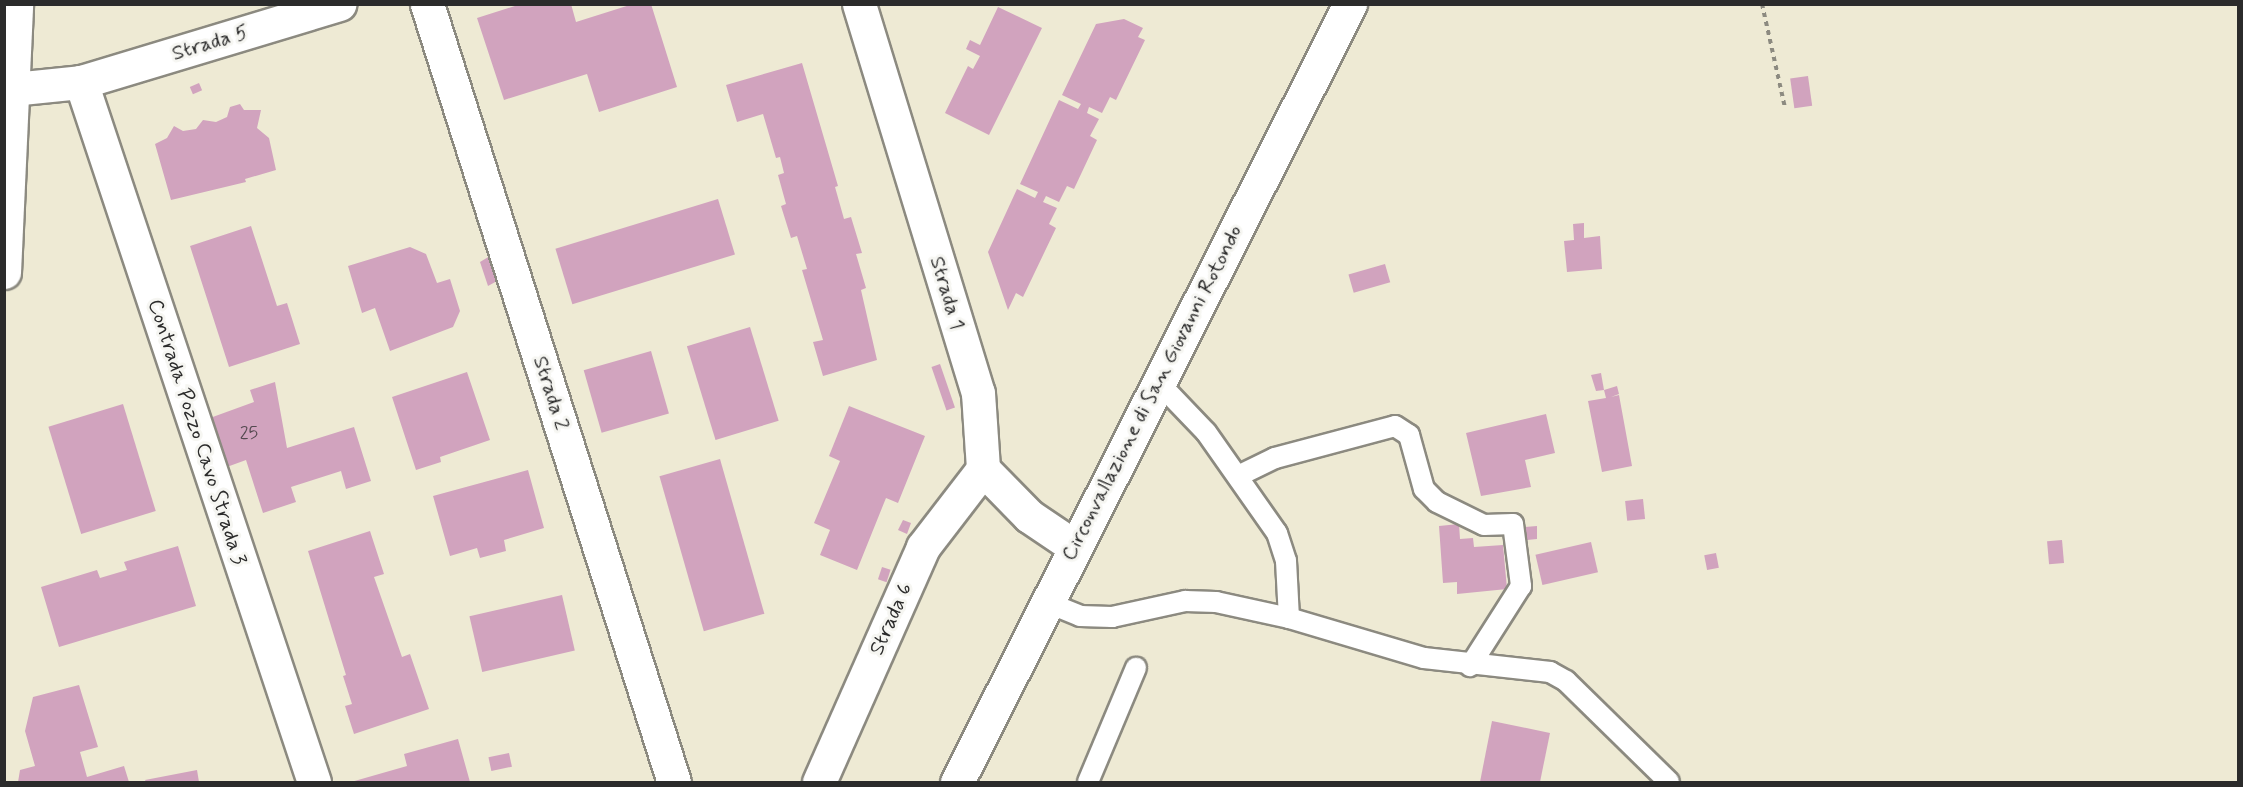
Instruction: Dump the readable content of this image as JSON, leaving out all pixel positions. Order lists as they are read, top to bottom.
{
  "streets": {
    "street": [
      "Strada 5",
      "Strada 1",
      "Strada 2",
      "Circonvallazione di San Giovanni Rotondo",
      "Contrada Pozzo Cavo Strada 3",
      "Strada 6"
    ]
  },
  "crossings": [
    ["Strada 5", "Contrada Pozzo Cavo Strada 3"],
    ["Strada 1", "Strada 6"]
  ],
  "house_numbers": ["25"]
}
